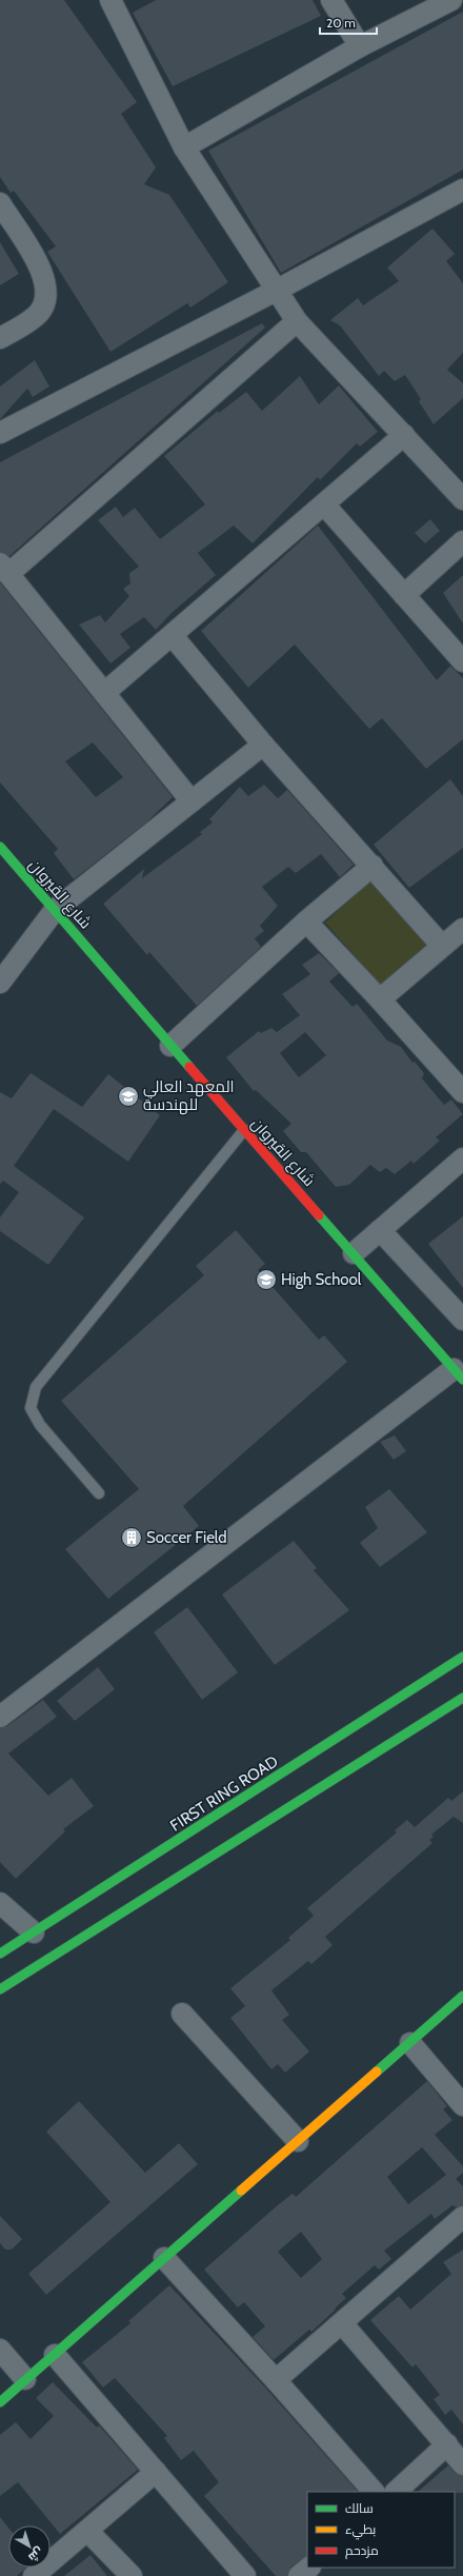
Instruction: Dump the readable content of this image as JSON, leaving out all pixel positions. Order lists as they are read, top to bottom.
{
  "streets": {
    "main road": ["شارع القيروان", "FIRST RING ROAD"]
  },
  "places": {
    "school or university": ["المعهد العالي للهندسة", "High School"],
    "building": ["Soccer Field"]
  },
  "legend": ["سالك", "بطيء", "مزدحم"],
  "scale_bar": "20 m",
  "north": "bottom right"
}
